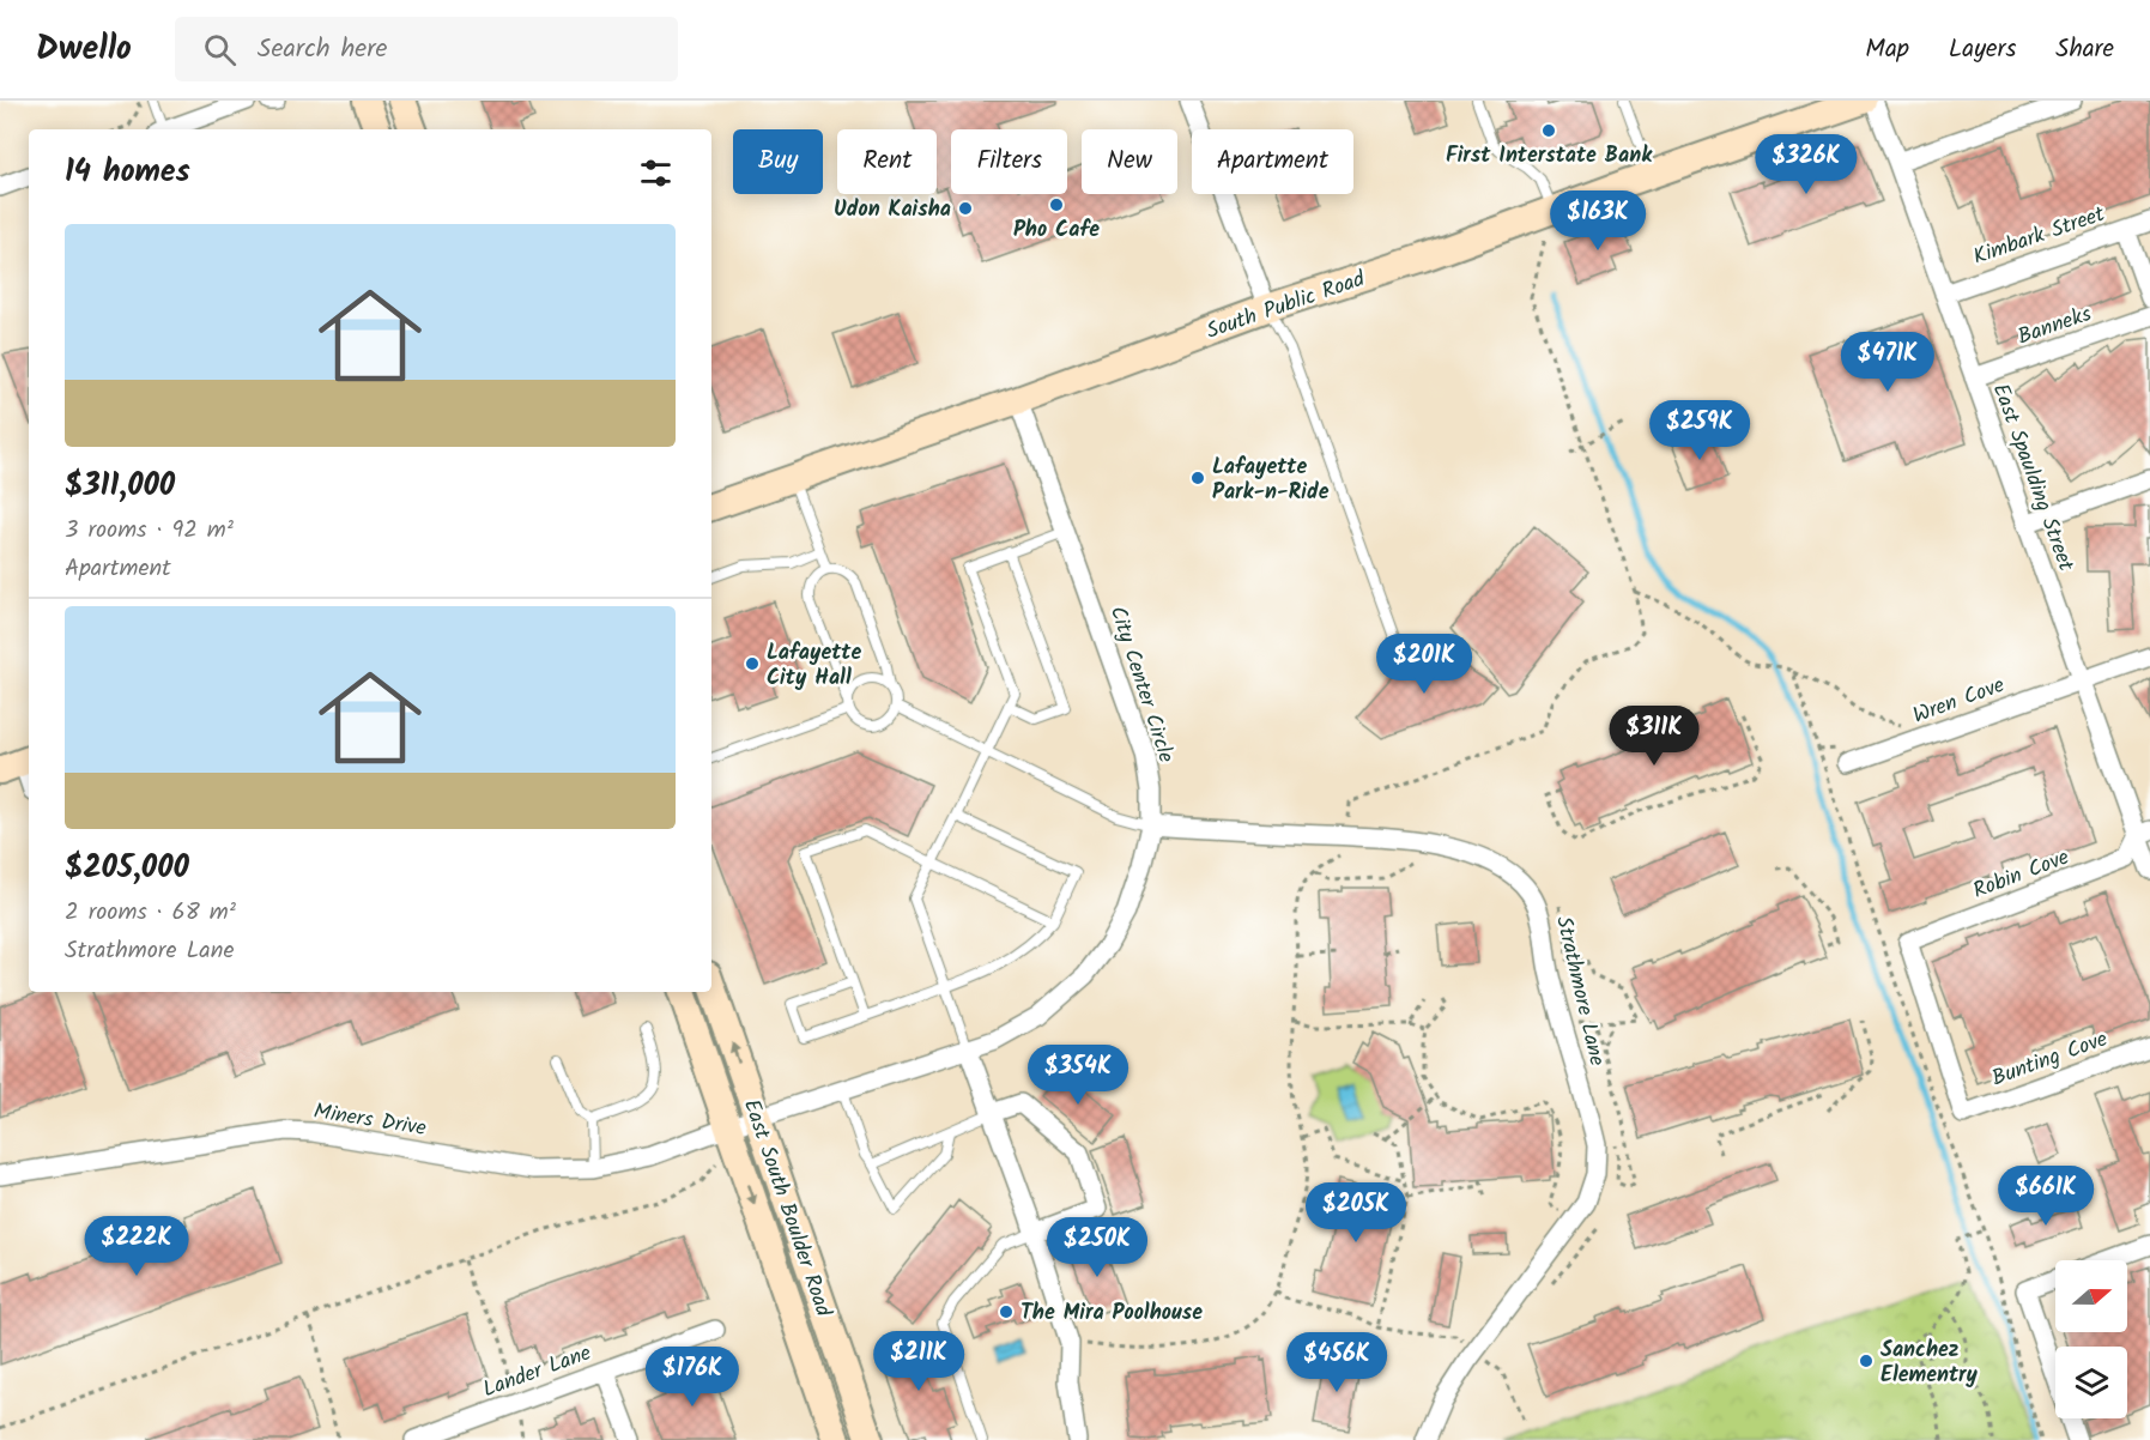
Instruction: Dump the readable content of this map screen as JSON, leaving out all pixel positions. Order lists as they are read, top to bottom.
{
  "streets": {
    "street": [
      "Kimbark Street",
      "South Public Road",
      "Banneks",
      "East Spaulding Street",
      "City Center Circle",
      "Wren Cove",
      "Robin Cove",
      "Strathmore Lane",
      "Bunting Cove",
      "Miners Drive",
      "East South Boulder Road",
      "Lander Lane"
    ]
  },
  "crossings": [
    ["Kimbark Street", "East Spaulding Street"],
    ["South Public Road", "City Center Circle"],
    ["Banneks", "East Spaulding Street"],
    ["East Spaulding Street", "Wren Cove"],
    ["East Spaulding Street", "Robin Cove"],
    ["City Center Circle", "Strathmore Lane"],
    ["City Center Circle", "Miners Drive"],
    ["City Center Circle", "East South Boulder Road"],
    ["Robin Cove", "Bunting Cove"],
    ["Miners Drive", "East South Boulder Road"]
  ],
  "places": [
    "First Interstate Bank",
    "Pho Cafe",
    "Udon Kaisha",
    "Lafayette Park-n-Ride",
    "Lafayette City Hall",
    "The Mira Poolhouse",
    "Sanchez Elementry"
  ],
  "north": "right",
  "page": {
    "header": "Dwello",
    "search": "Search here",
    "nav": ["Map", "Layers", "Share"],
    "chip": [
      "Buy",
      "Rent",
      "Filters",
      "New",
      "Apartment"
    ],
    "heading": "14 homes",
    "price": [
      "$326K",
      "$163K",
      "$471K",
      "$259K",
      "$201K",
      "$311K",
      "$354K",
      "$661K",
      "$205K",
      "$222K",
      "$250K",
      "$211K",
      "$456K",
      "$176K"
    ],
    "list": [
      {
        "name": "$311,000",
        "note": "3 rooms · 92 m² · Apartment"
      },
      {
        "name": "$205,000",
        "note": "2 rooms · 68 m² · Strathmore Lane"
      }
    ]
  }
}
